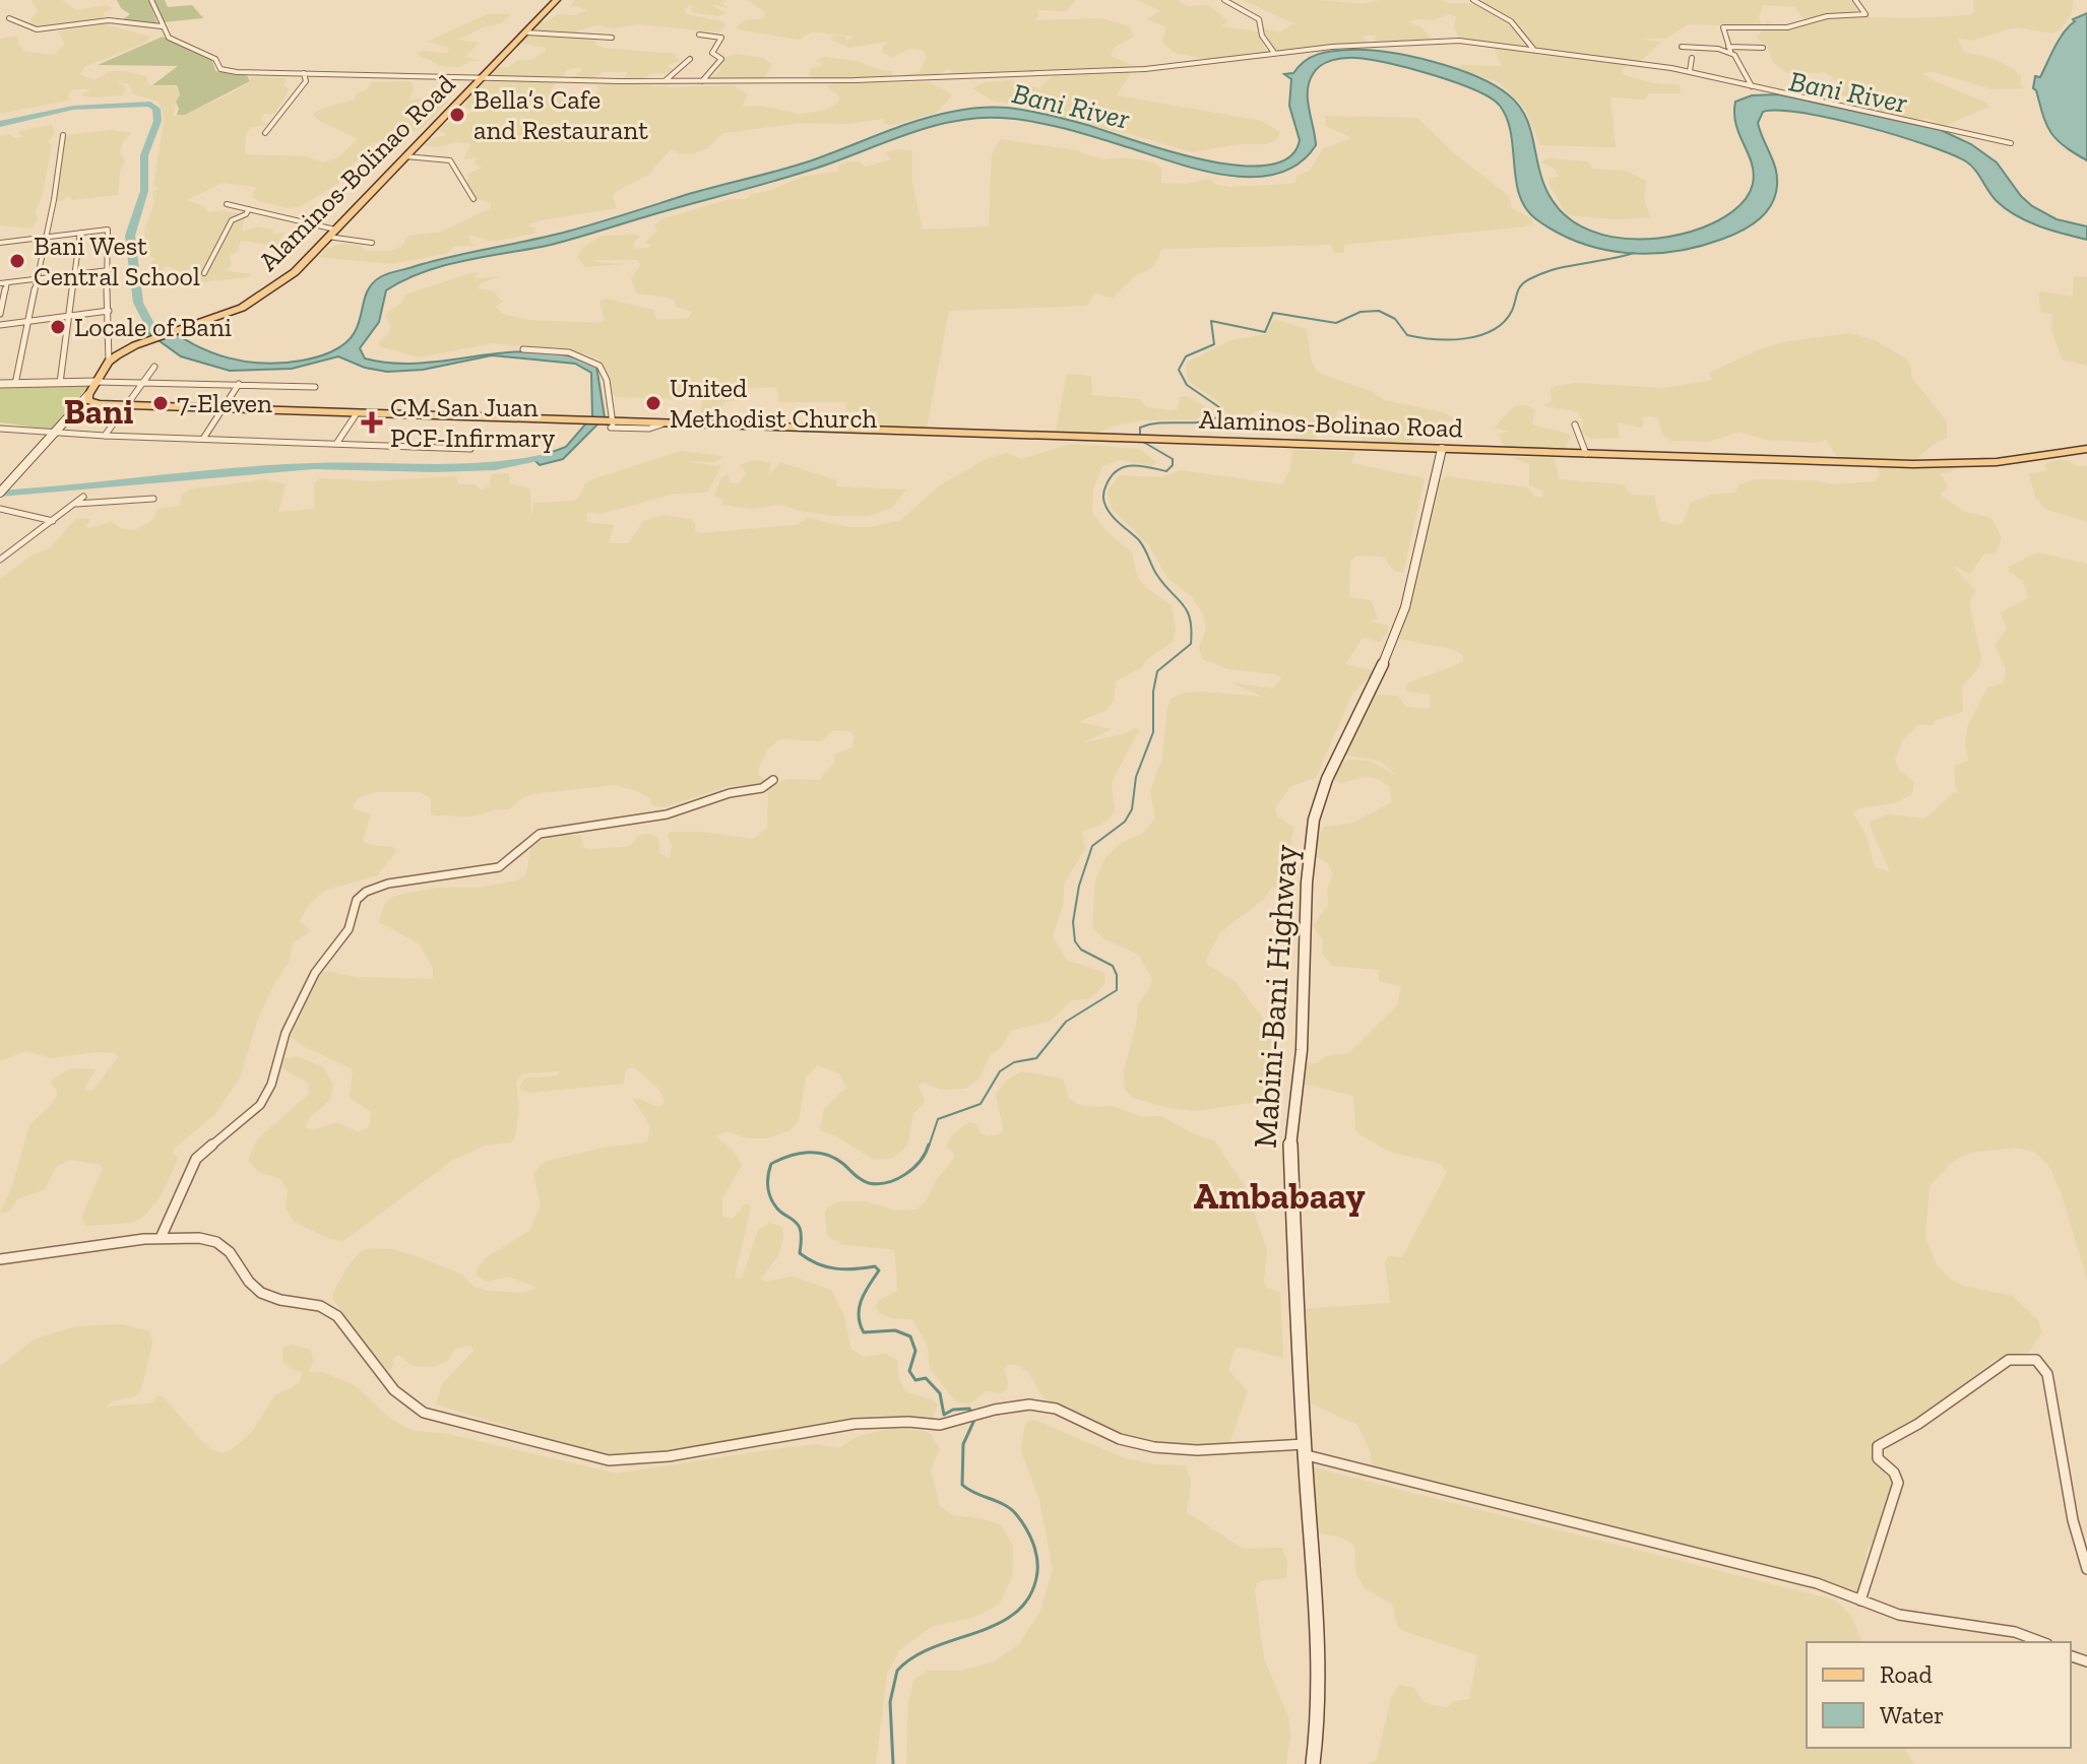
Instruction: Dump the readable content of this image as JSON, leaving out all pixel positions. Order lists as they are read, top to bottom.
{
  "streets": {
    "main road": ["Alaminos-Bolinao Road", "Mabini-Bani Highway"]
  },
  "crossings": [
    ["Alaminos-Bolinao Road", "Mabini-Bani Highway"]
  ],
  "districts": ["Bani", "Ambabaay"],
  "water": ["Bani River"],
  "places": {
    "other": [
      "Bella’s Cafe and Restaurant",
      "Bani West Central School",
      "Locale of Bani",
      "7-Eleven",
      "United Methodist Church"
    ],
    "health": ["CM San Juan PCF-Infirmary"]
  },
  "legend": ["Road", "Water"]
}
